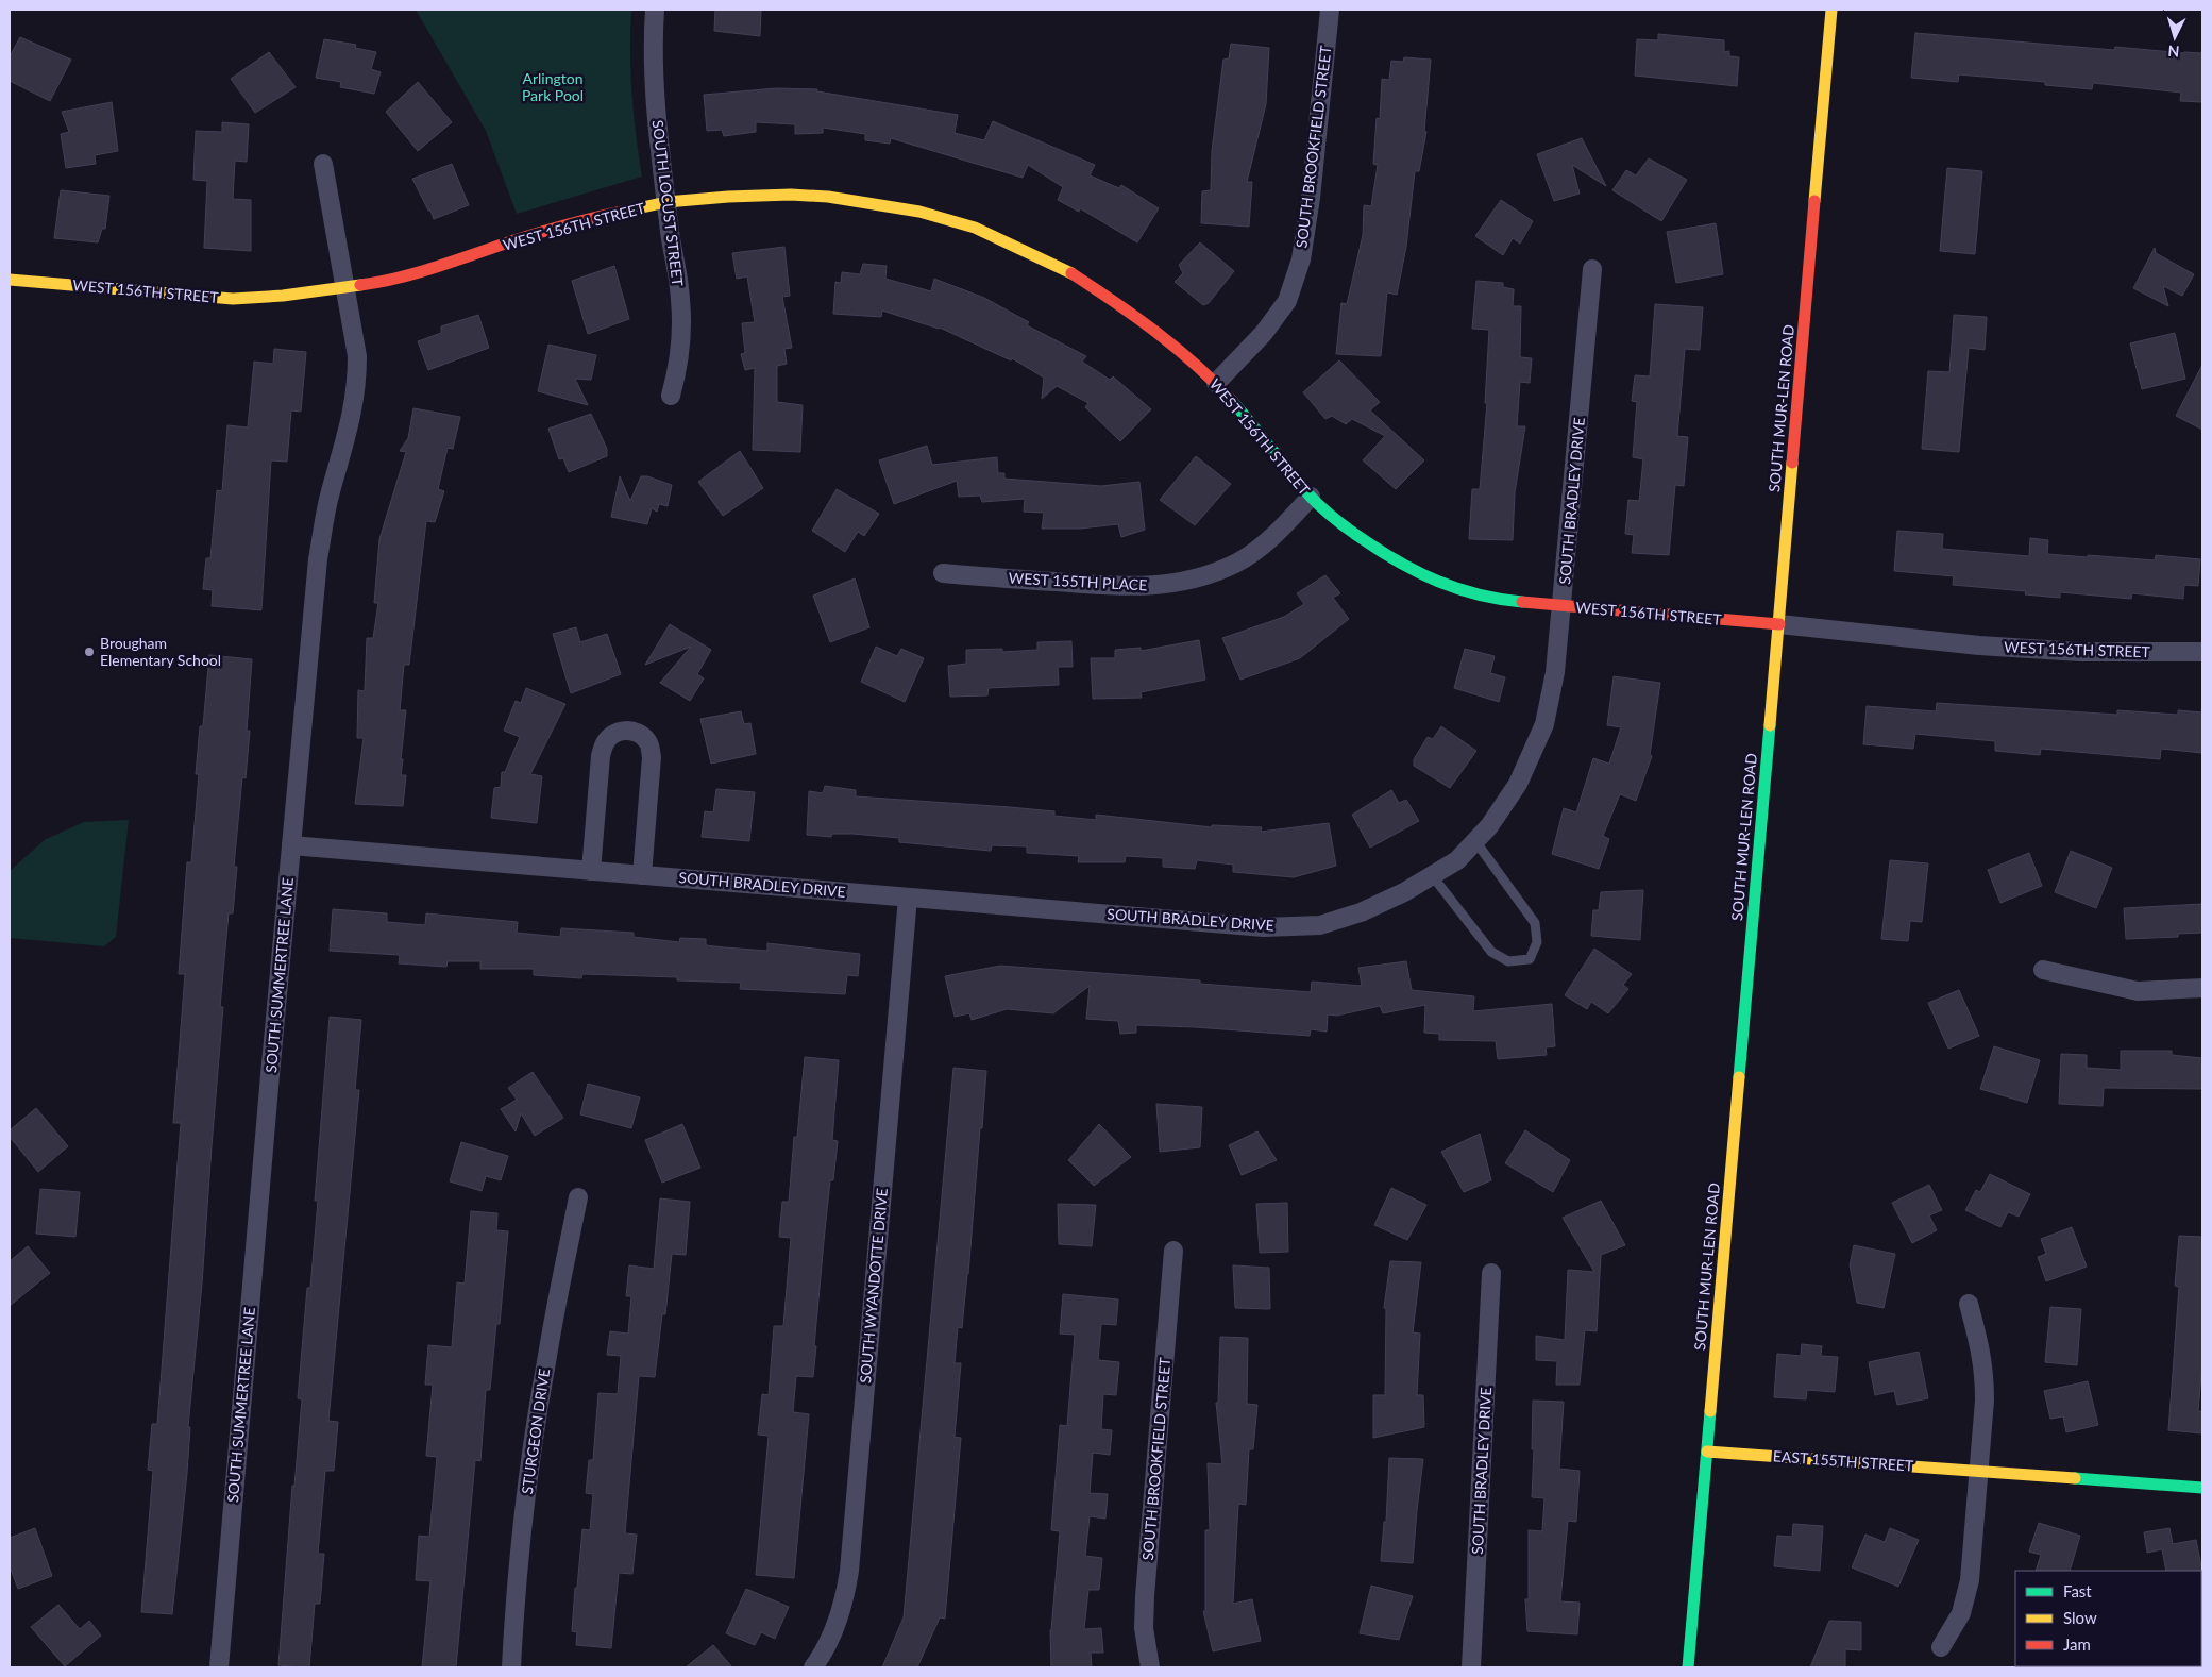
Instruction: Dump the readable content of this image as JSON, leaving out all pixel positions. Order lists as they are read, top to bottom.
{
  "streets": {
    "street": [
      "SOUTH BROOKFIELD STREET",
      "SOUTH LOCUST STREET",
      "WEST 156TH STREET",
      "SOUTH MUR-LEN ROAD",
      "SOUTH BRADLEY DRIVE",
      "WEST 155TH PLACE",
      "SOUTH SUMMERTREE LANE",
      "SOUTH WYANDOTTE DRIVE",
      "STURGEON DRIVE",
      "EAST 155TH STREET"
    ]
  },
  "crossings": [
    ["SOUTH BROOKFIELD STREET", "WEST 156TH STREET"],
    ["SOUTH LOCUST STREET", "WEST 156TH STREET"],
    ["WEST 156TH STREET", "SOUTH MUR-LEN ROAD"],
    ["WEST 156TH STREET", "SOUTH BRADLEY DRIVE"],
    ["WEST 156TH STREET", "WEST 155TH PLACE"],
    ["WEST 156TH STREET", "SOUTH SUMMERTREE LANE"],
    ["SOUTH MUR-LEN ROAD", "EAST 155TH STREET"],
    ["SOUTH BRADLEY DRIVE", "SOUTH SUMMERTREE LANE"],
    ["SOUTH BRADLEY DRIVE", "SOUTH WYANDOTTE DRIVE"]
  ],
  "parks": ["Arlington Park Pool"],
  "places": ["Brougham Elementary School"],
  "legend": ["Fast", "Slow", "Jam"],
  "north": "bottom"
}
